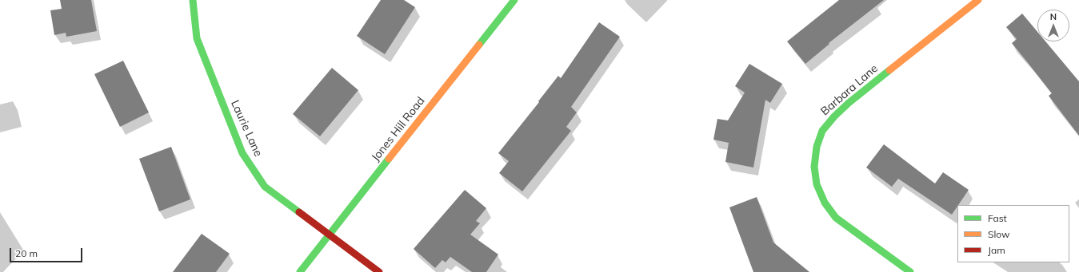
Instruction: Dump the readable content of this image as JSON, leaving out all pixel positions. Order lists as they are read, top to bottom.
{
  "streets": {
    "street": ["Barbara Lane", "Laurie Lane", "Jones Hill Road"]
  },
  "crossings": [
    ["Laurie Lane", "Jones Hill Road"]
  ],
  "legend": ["Fast", "Slow", "Jam"],
  "scale_bar": "20 m",
  "north": "top"
}
